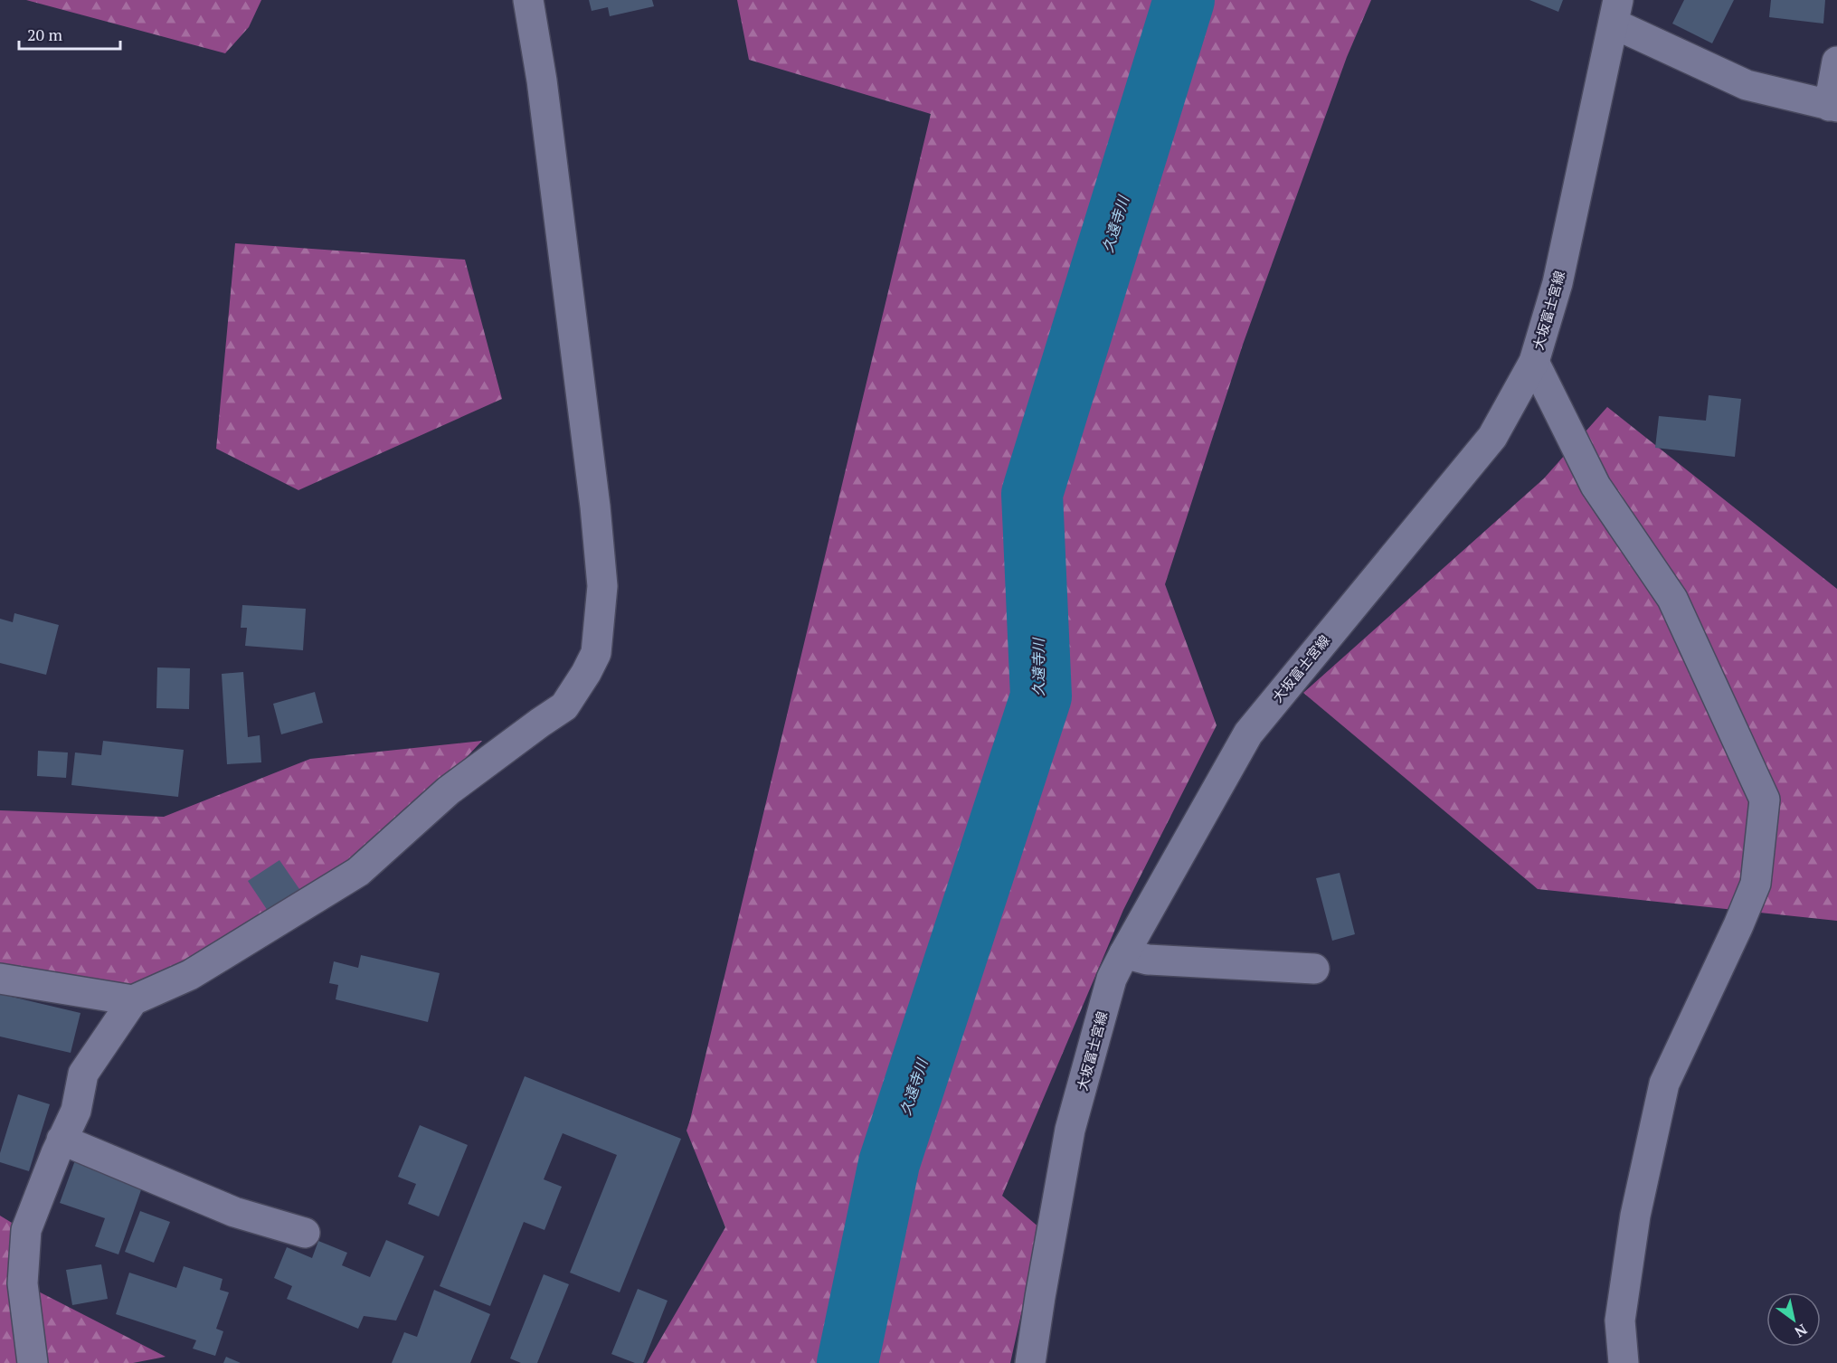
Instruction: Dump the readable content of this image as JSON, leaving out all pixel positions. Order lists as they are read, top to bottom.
{
  "streets": {
    "street": ["大坂富士宮線"]
  },
  "water": ["久遠寺川"],
  "scale_bar": "20 m",
  "north": "bottom right"
}
